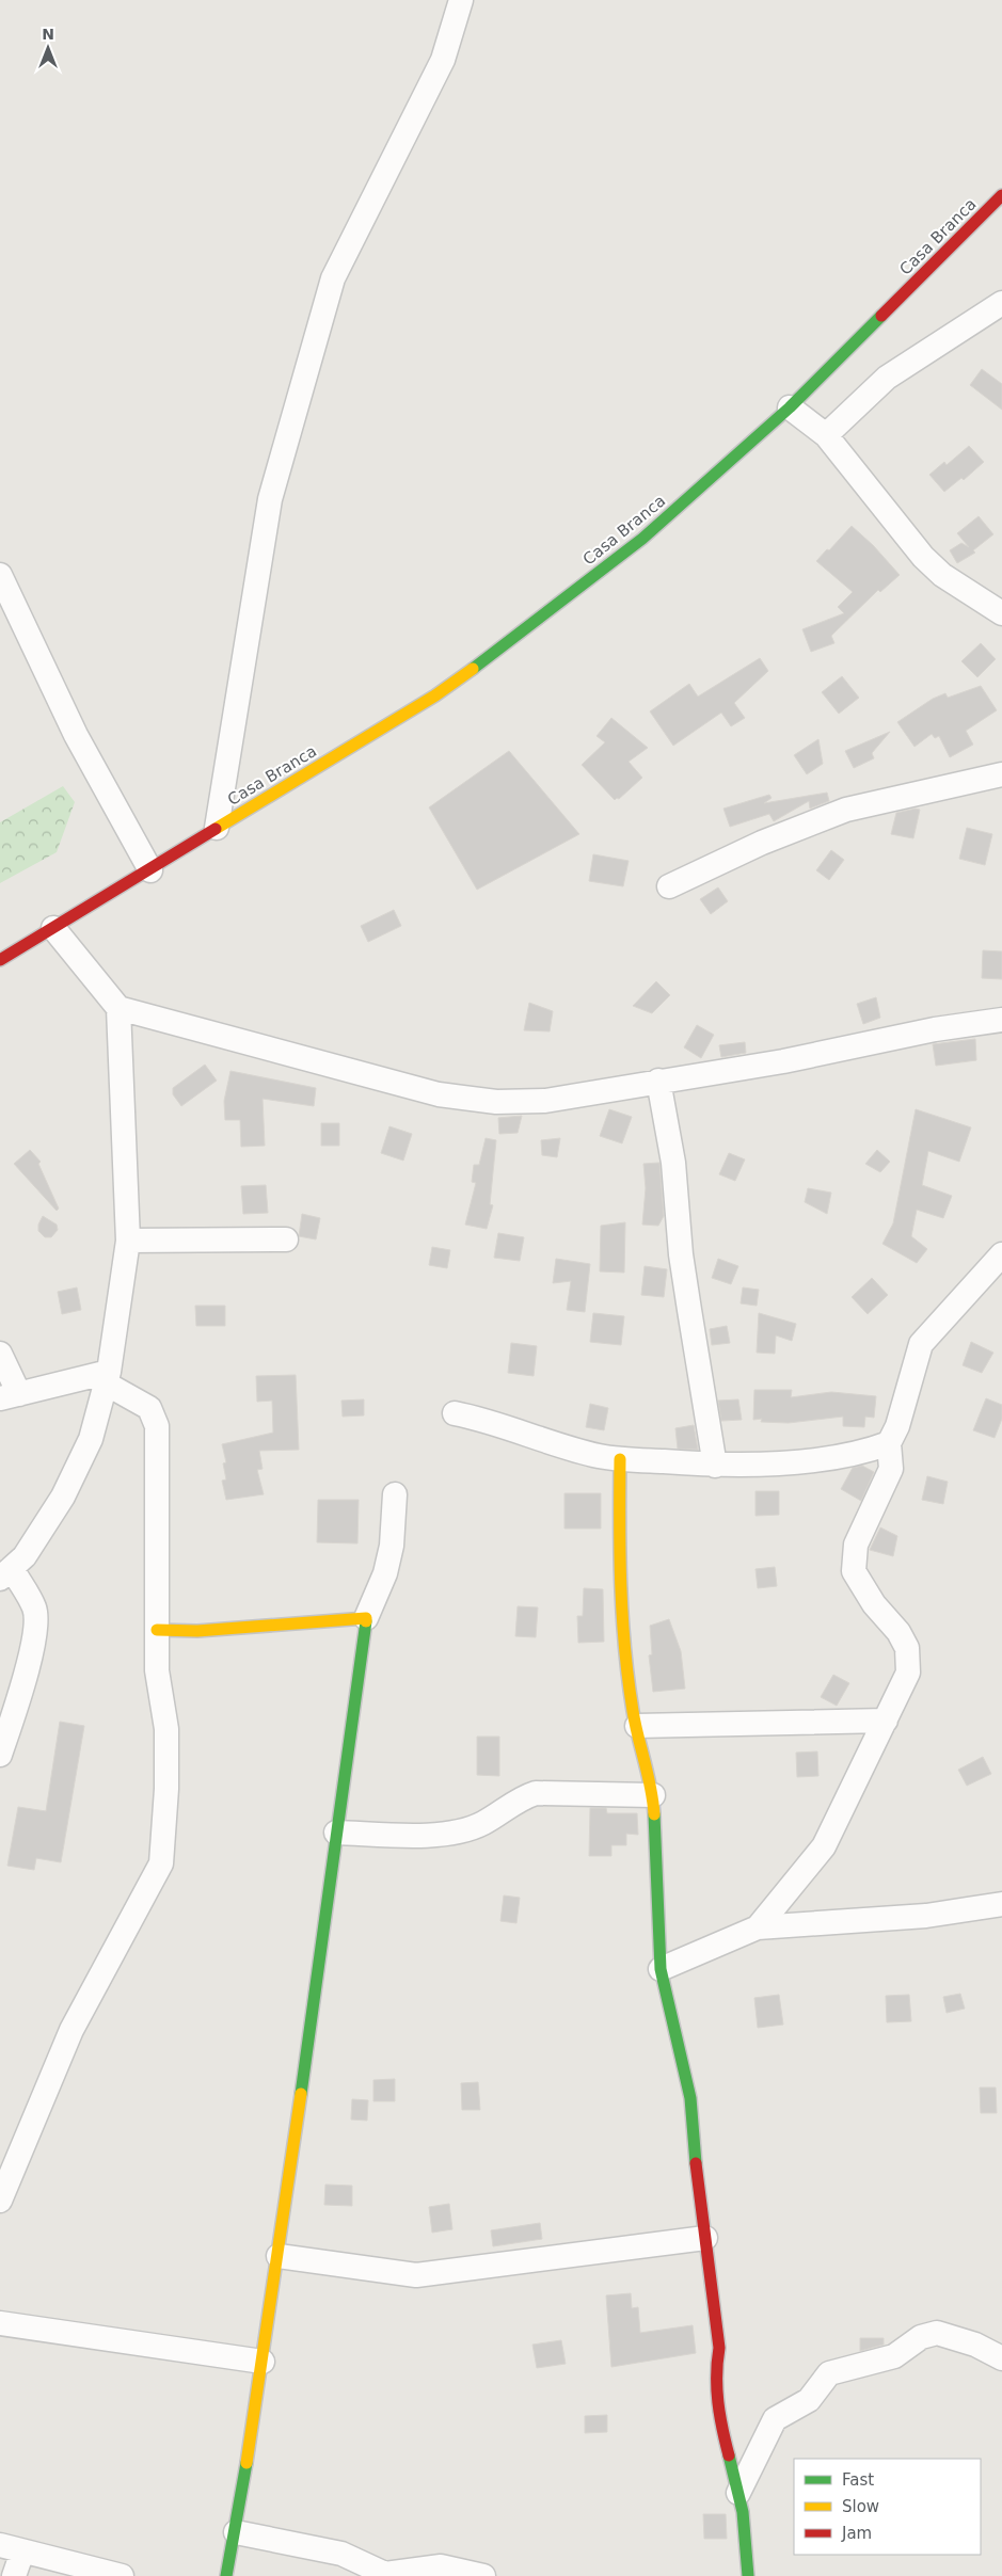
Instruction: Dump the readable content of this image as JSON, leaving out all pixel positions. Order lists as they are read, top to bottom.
{
  "streets": {
    "main road": ["Casa Branca"]
  },
  "legend": ["Fast", "Slow", "Jam"],
  "north": "top"
}
